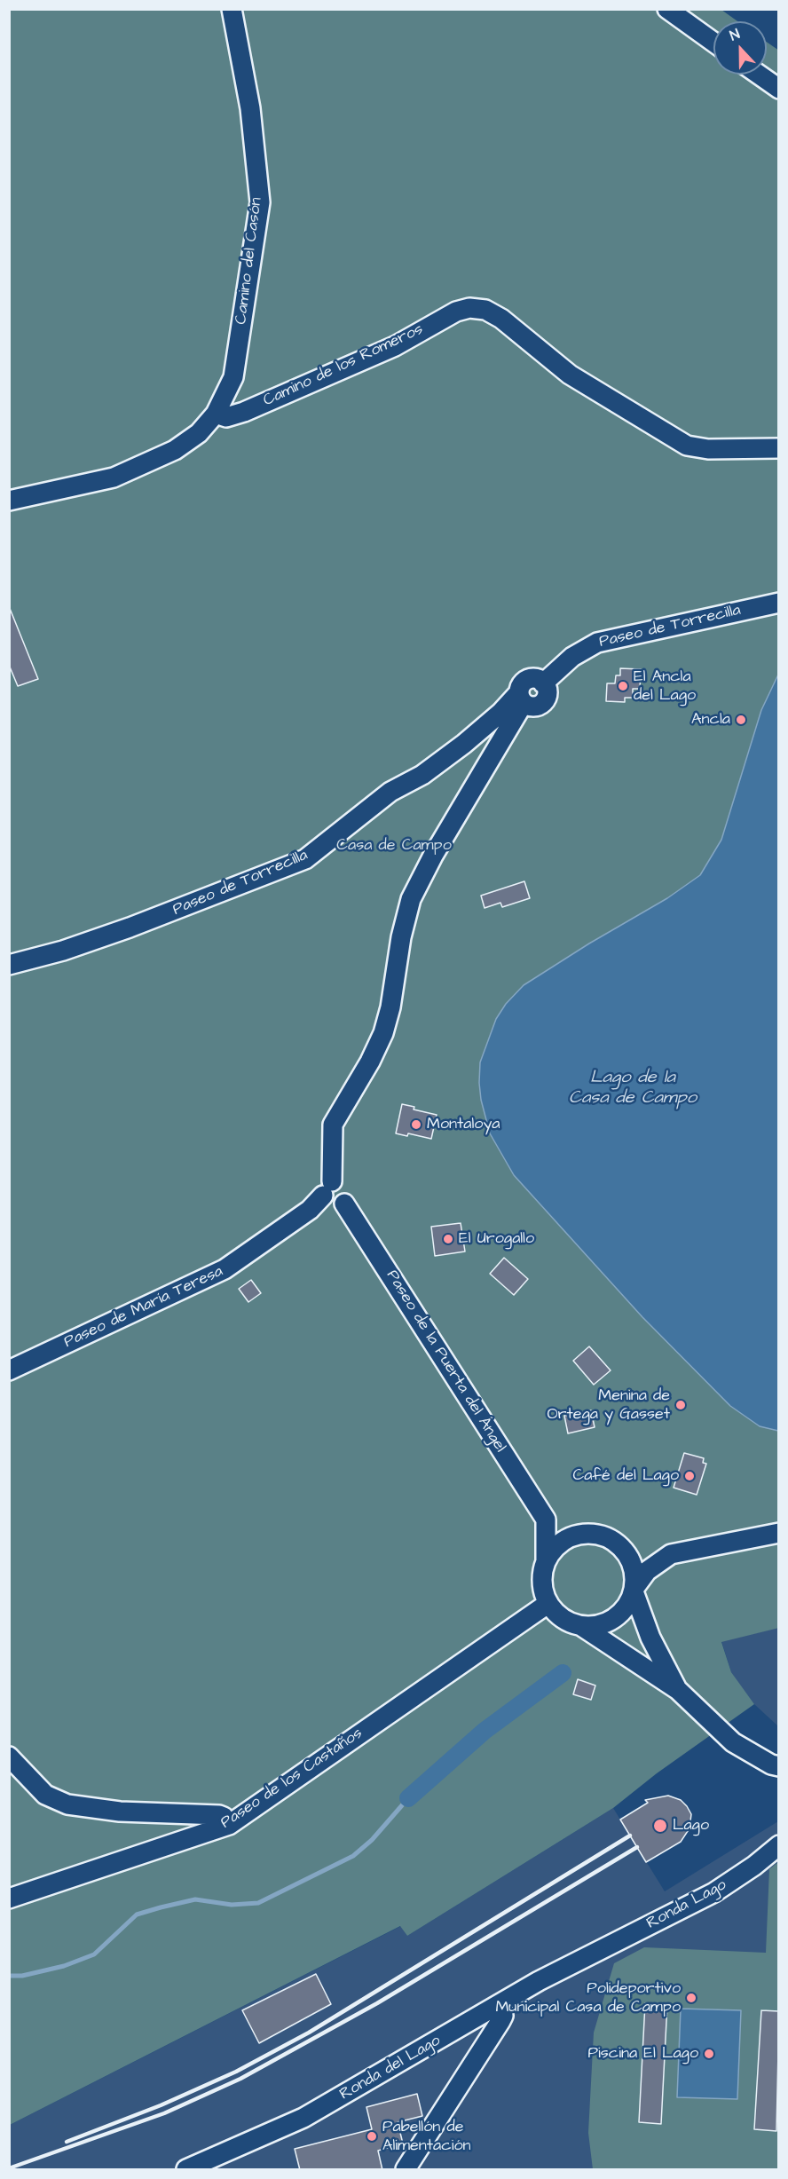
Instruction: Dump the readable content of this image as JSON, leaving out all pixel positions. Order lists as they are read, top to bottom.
{
  "streets": {
    "street": [
      "Camino del Casón",
      "Camino de los Romeros",
      "Paseo de Torrecilla",
      "Paseo de María Teresa",
      "Paseo de la Puerta del Ángel",
      "Paseo de los Castaños",
      "Ronda Lago",
      "Ronda del Lago"
    ]
  },
  "crossings": [
    ["Camino del Casón", "Camino de los Romeros"],
    ["Paseo de María Teresa", "Paseo de la Puerta del Ángel"],
    ["Ronda Lago", "Ronda del Lago"]
  ],
  "water": ["Lago de la Casa de Campo"],
  "parks": ["Casa de Campo"],
  "places": [
    "El Ancla del Lago",
    "Ancla",
    "Montaloya",
    "El Urogallo",
    "Menina de Ortega y Gasset",
    "Café del Lago",
    "Lago",
    "Polideportivo Municipal Casa de Campo",
    "Piscina El Lago",
    "Pabellón de Alimentación"
  ],
  "north": "top"
}
